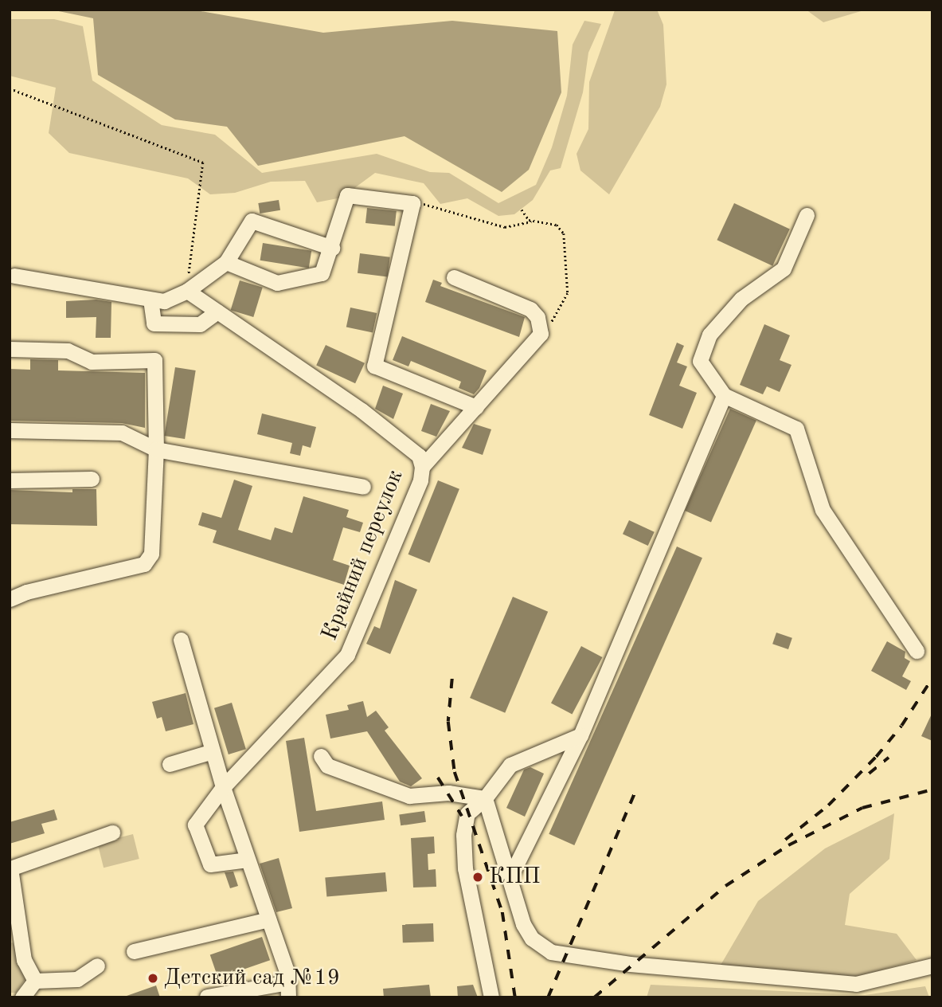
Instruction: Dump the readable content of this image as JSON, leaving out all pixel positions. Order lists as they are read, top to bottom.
{
  "streets": {
    "street": ["Крайний переулок"]
  },
  "places": ["КПП", "Детский сад №19"]
}
